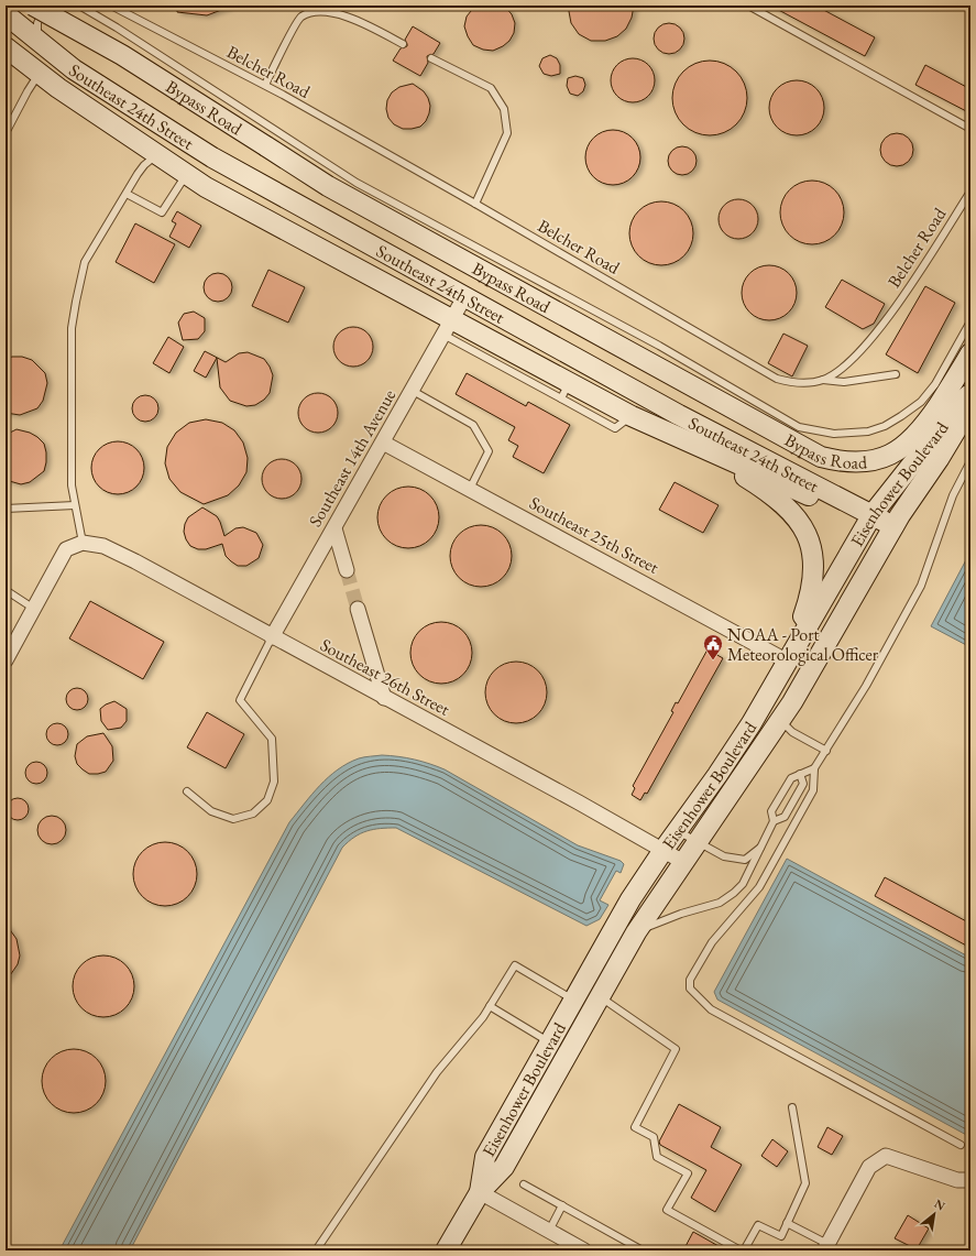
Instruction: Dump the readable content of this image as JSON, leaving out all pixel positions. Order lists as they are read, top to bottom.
{
  "streets": {
    "street": [
      "Southeast 24th Street",
      "Bypass Road",
      "Southeast 14th Avenue",
      "Eisenhower Boulevard",
      "Southeast 25th Street",
      "Southeast 26th Street"
    ],
    "lane": ["Belcher Road"]
  },
  "crossings": [
    ["Southeast 24th Street", "Southeast 14th Avenue"],
    ["Southeast 24th Street", "Eisenhower Boulevard"],
    ["Southeast 14th Avenue", "Southeast 25th Street"],
    ["Southeast 14th Avenue", "Southeast 26th Street"],
    ["Eisenhower Boulevard", "Southeast 25th Street"],
    ["Eisenhower Boulevard", "Southeast 26th Street"]
  ],
  "places": {
    "public building": ["NOAA - Port Meteorological Officer"]
  },
  "north": "top right"
}
